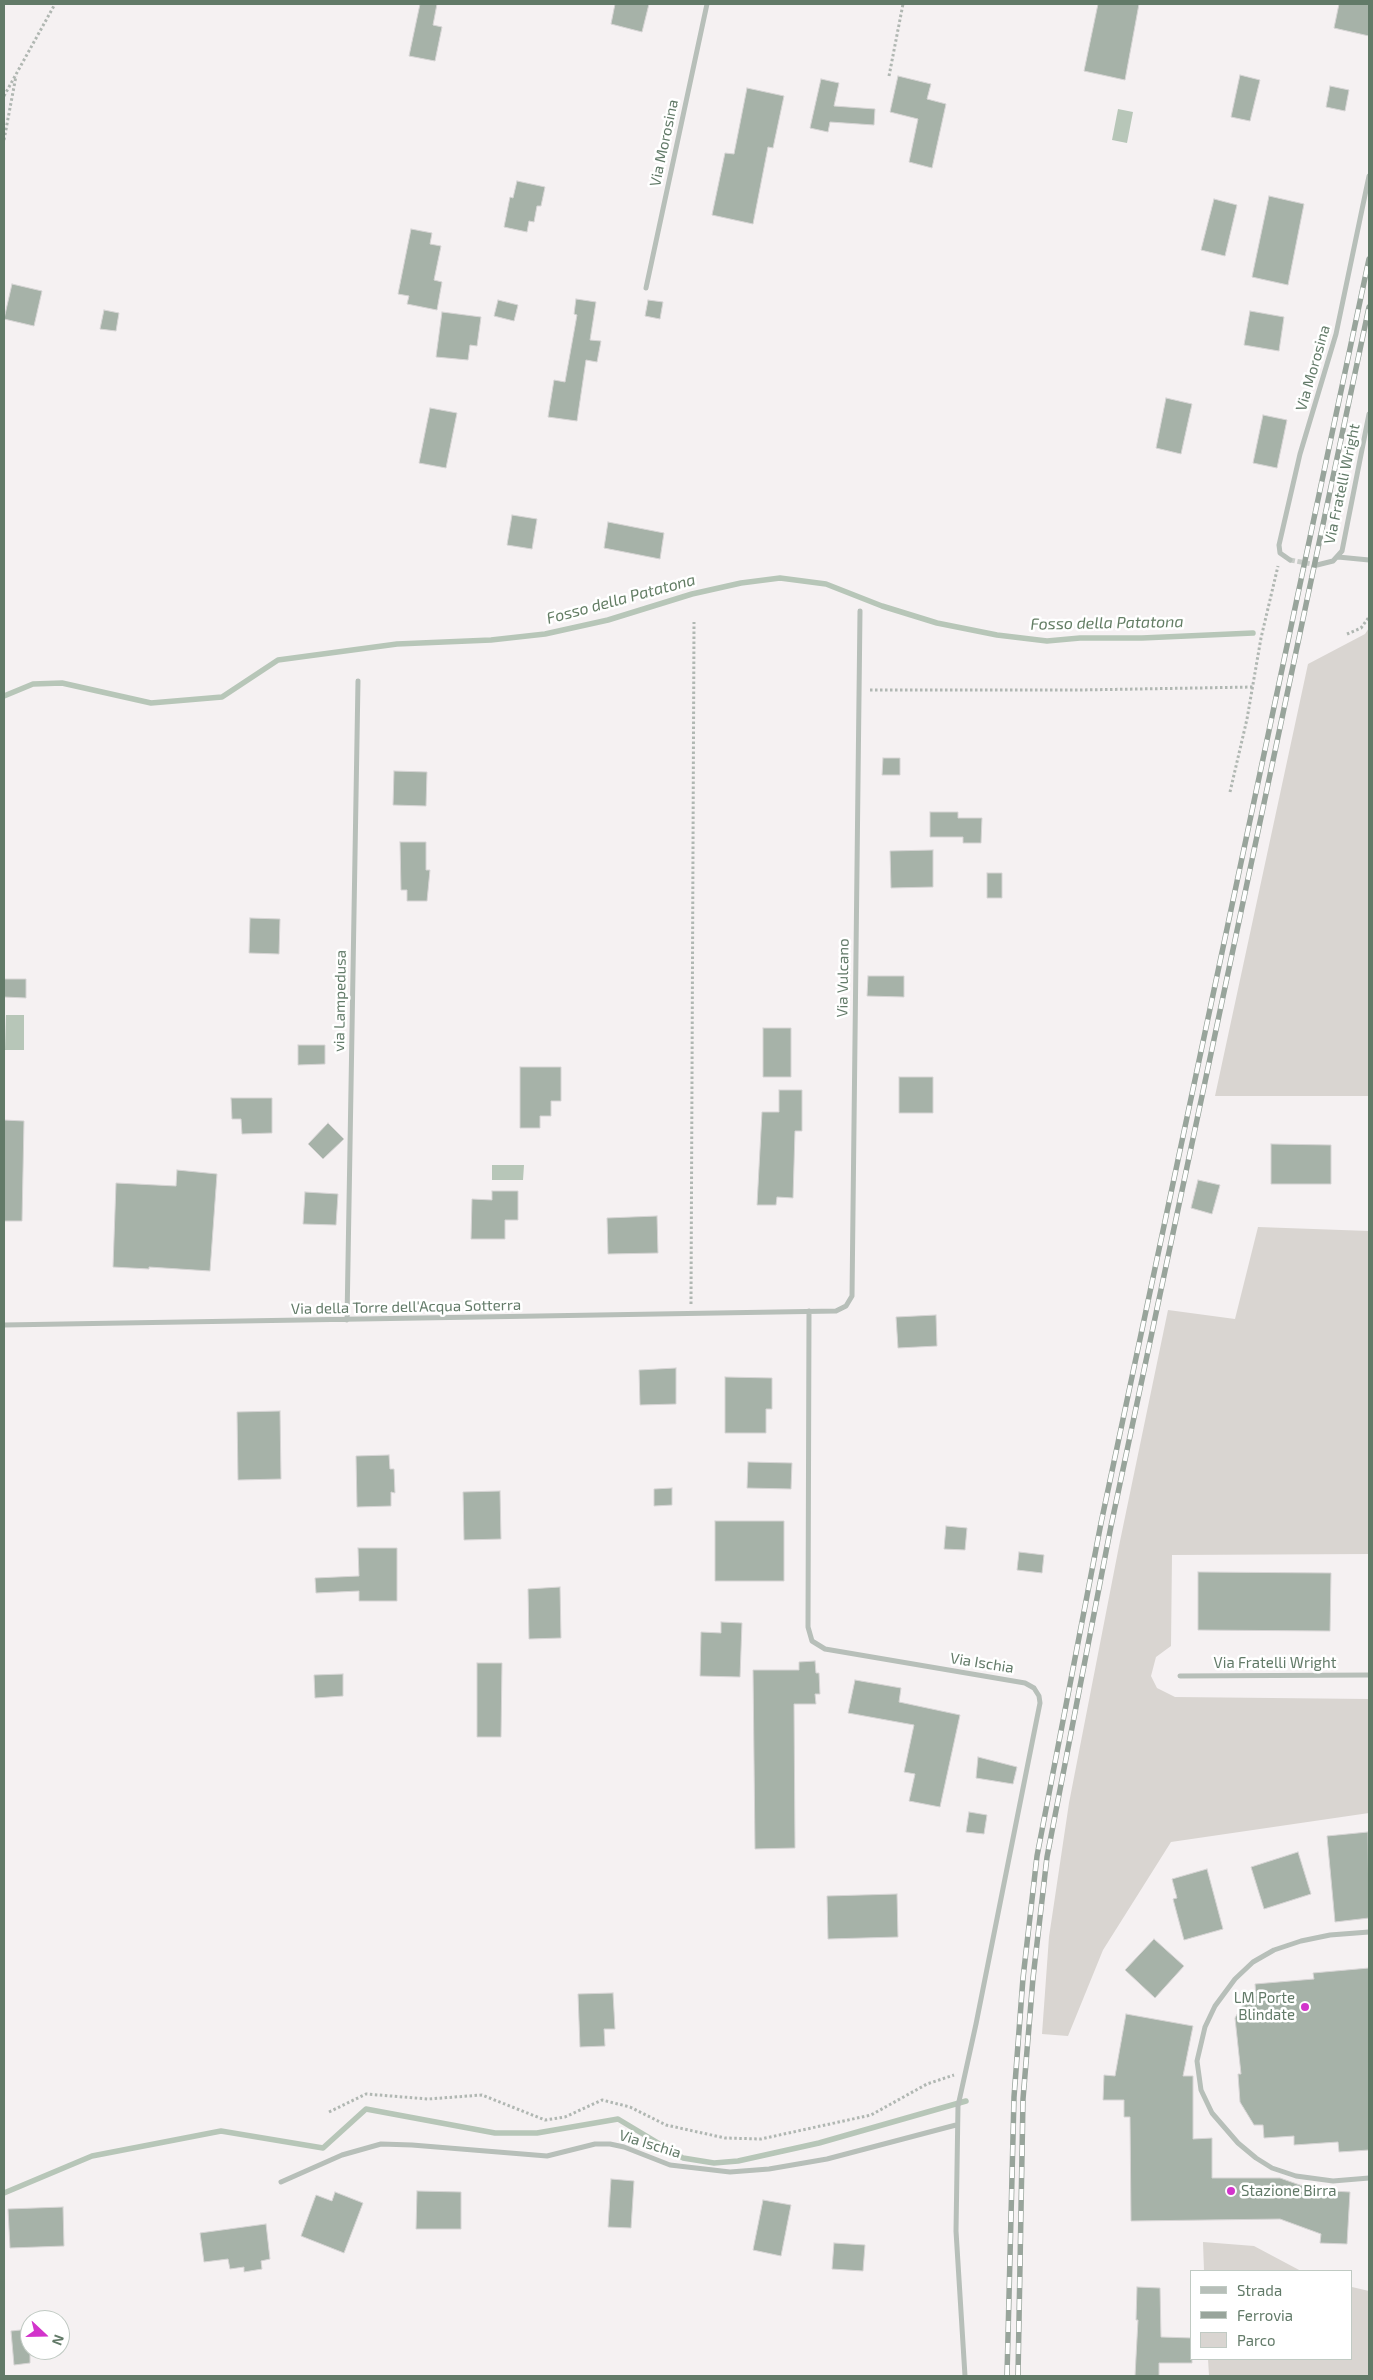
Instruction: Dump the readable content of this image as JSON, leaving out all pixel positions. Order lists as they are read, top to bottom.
{
  "streets": {
    "street": [
      "Via Morosina",
      "Via Fratelli Wright",
      "Via Vulcano",
      "via Lampedusa",
      "Via della Torre dell'Acqua Sotterra",
      "Via Ischia"
    ]
  },
  "crossings": [
    ["Via Vulcano", "Via della Torre dell'Acqua Sotterra"],
    ["Via Vulcano", "Via Ischia"],
    ["via Lampedusa", "Via della Torre dell'Acqua Sotterra"],
    ["Via della Torre dell'Acqua Sotterra", "Via Ischia"]
  ],
  "water": ["Fosso della Patatona"],
  "places": ["LM Porte Blindate", "Stazione Birra"],
  "legend": ["Strada", "Ferrovia", "Parco"],
  "north": "right"
}
